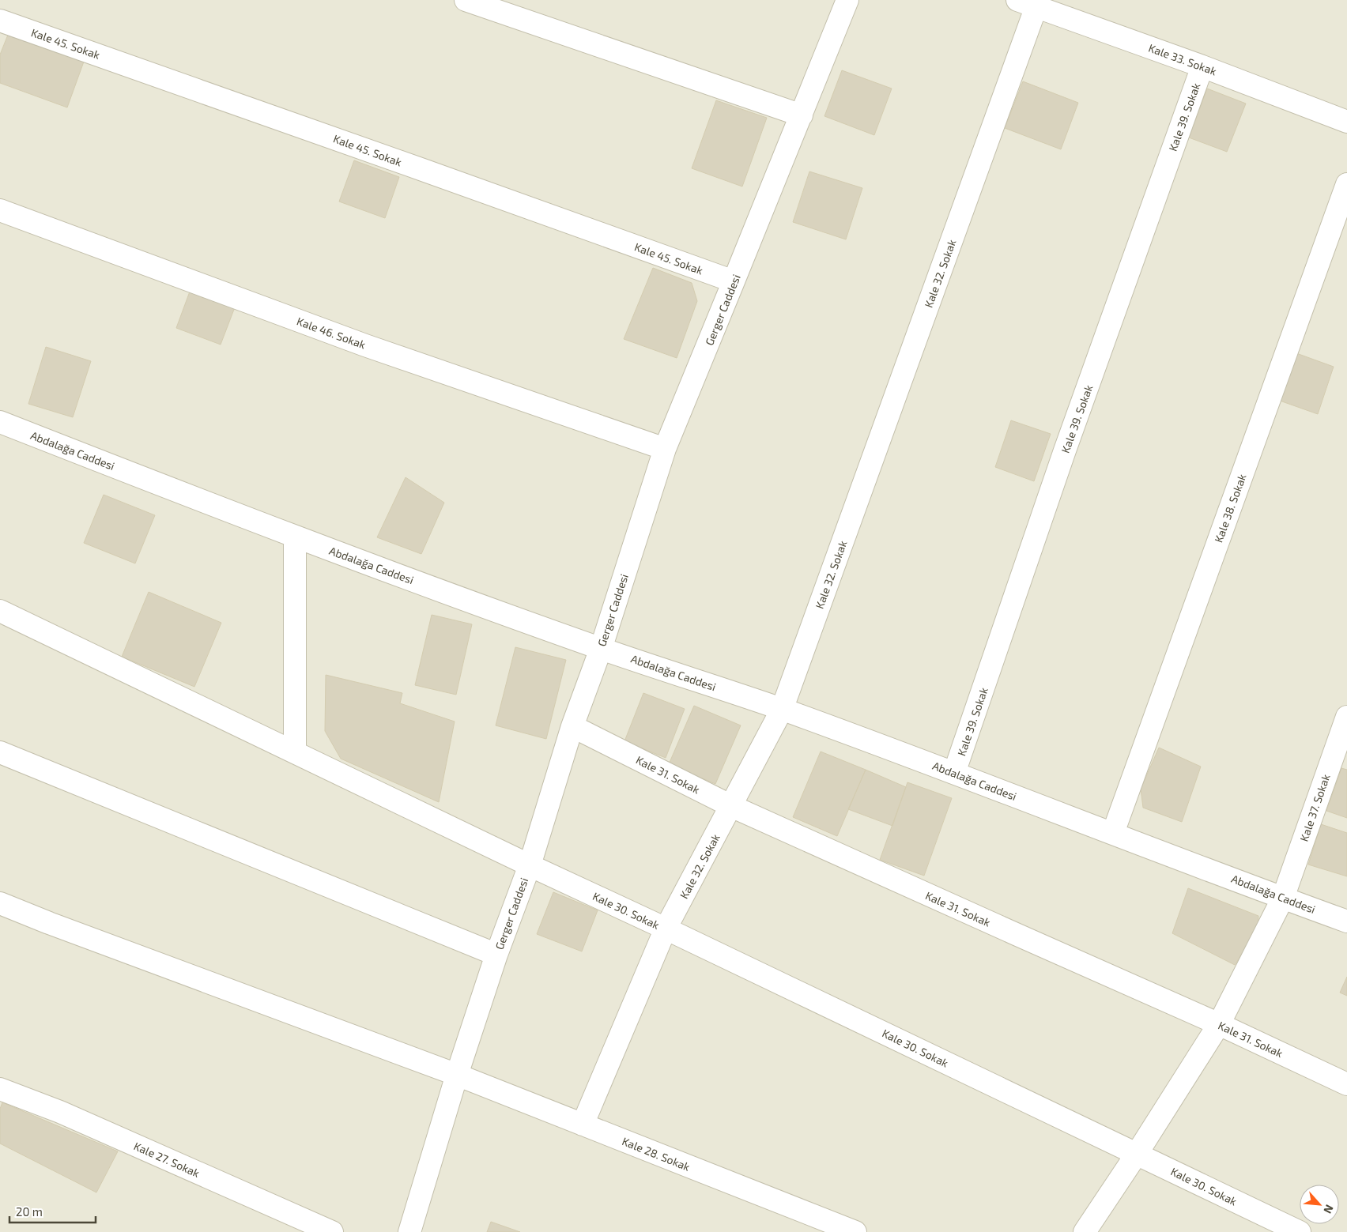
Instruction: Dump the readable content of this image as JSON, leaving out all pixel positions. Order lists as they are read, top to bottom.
{
  "streets": {
    "street": [
      "Kale 45. Sokak",
      "Kale 33. Sokak",
      "Kale 39. Sokak",
      "Kale 32. Sokak",
      "Gerger Caddesi",
      "Kale 46. Sokak",
      "Abdalağa Caddesi",
      "Kale 38. Sokak",
      "Kale 31. Sokak",
      "Kale 37. Sokak",
      "Kale 30. Sokak",
      "Kale 28. Sokak",
      "Kale 27. Sokak"
    ]
  },
  "crossings": [
    ["Kale 45. Sokak", "Gerger Caddesi"],
    ["Kale 33. Sokak", "Kale 39. Sokak"],
    ["Kale 33. Sokak", "Kale 32. Sokak"],
    ["Kale 39. Sokak", "Abdalağa Caddesi"],
    ["Kale 32. Sokak", "Abdalağa Caddesi"],
    ["Kale 32. Sokak", "Kale 31. Sokak"],
    ["Kale 32. Sokak", "Kale 30. Sokak"],
    ["Kale 32. Sokak", "Kale 28. Sokak"],
    ["Gerger Caddesi", "Kale 46. Sokak"],
    ["Gerger Caddesi", "Abdalağa Caddesi"],
    ["Gerger Caddesi", "Kale 31. Sokak"],
    ["Gerger Caddesi", "Kale 30. Sokak"],
    ["Gerger Caddesi", "Kale 28. Sokak"],
    ["Abdalağa Caddesi", "Kale 38. Sokak"],
    ["Abdalağa Caddesi", "Kale 37. Sokak"],
    ["Kale 31. Sokak", "Kale 37. Sokak"],
    ["Kale 37. Sokak", "Kale 30. Sokak"]
  ],
  "scale_bar": "20 m",
  "north": "bottom right"
}
